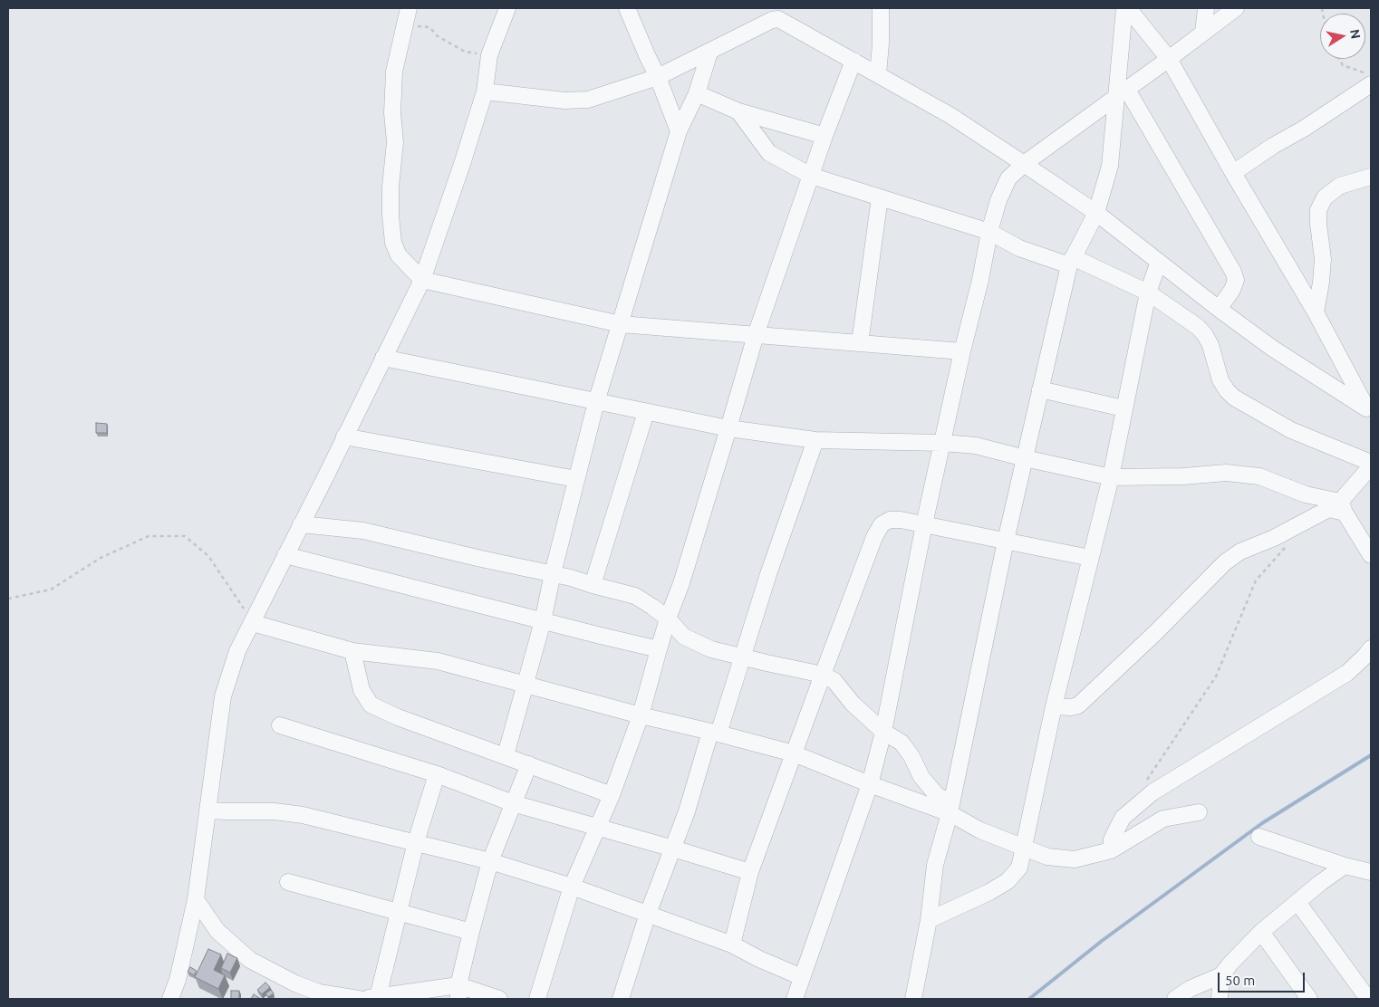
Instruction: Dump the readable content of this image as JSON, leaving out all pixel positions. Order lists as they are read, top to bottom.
{
  "scale_bar": "50 m",
  "north": "right"
}
